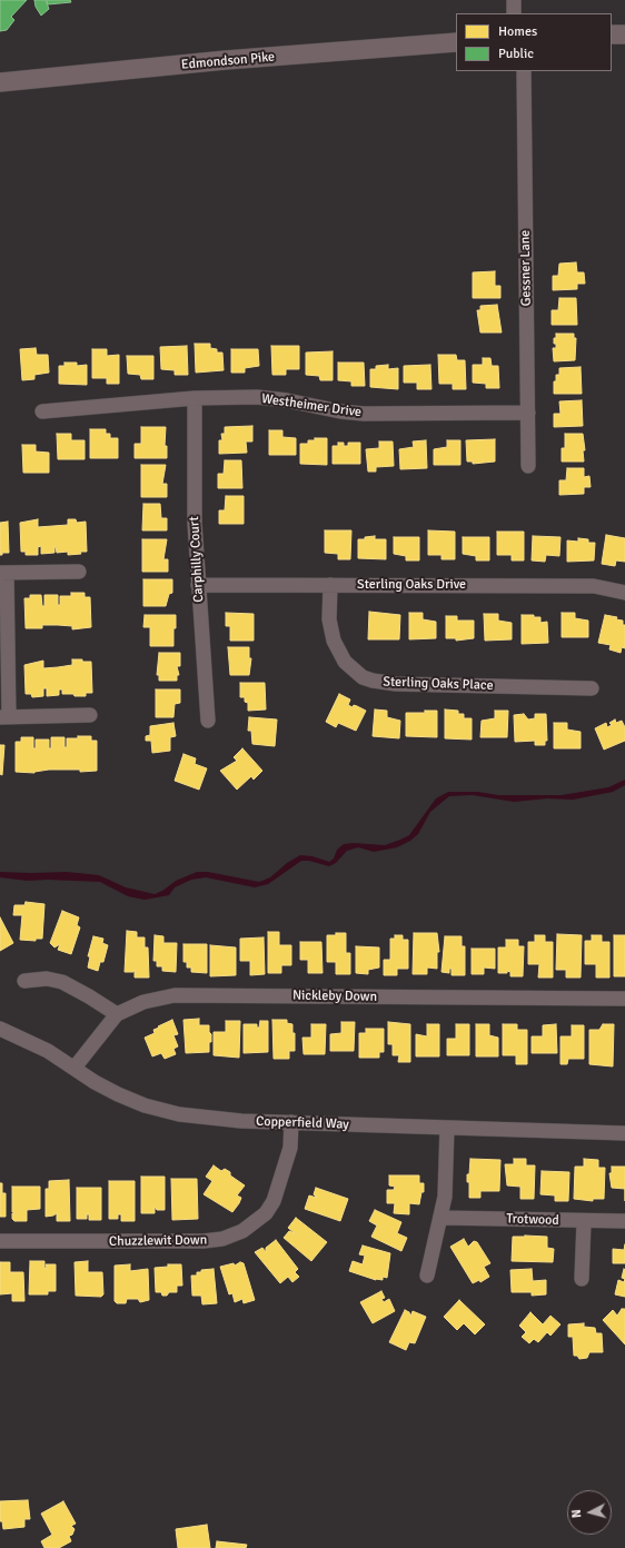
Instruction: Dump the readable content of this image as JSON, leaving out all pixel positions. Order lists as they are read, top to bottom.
{
  "streets": {
    "main road": ["Edmondson Pike"],
    "street": [
      "Gessner Lane",
      "Westheimer Drive",
      "Carphilly Court",
      "Sterling Oaks Drive",
      "Sterling Oaks Place",
      "Nickleby Down",
      "Copperfield Way",
      "Trotwood",
      "Chuzzlewit Down"
    ]
  },
  "crossings": [
    ["Gessner Lane", "Westheimer Drive"],
    ["Westheimer Drive", "Carphilly Court"],
    ["Carphilly Court", "Sterling Oaks Drive"],
    ["Sterling Oaks Drive", "Sterling Oaks Place"],
    ["Nickleby Down", "Copperfield Way"],
    ["Copperfield Way", "Chuzzlewit Down"]
  ],
  "legend": ["Homes", "Public"],
  "north": "left"
}
